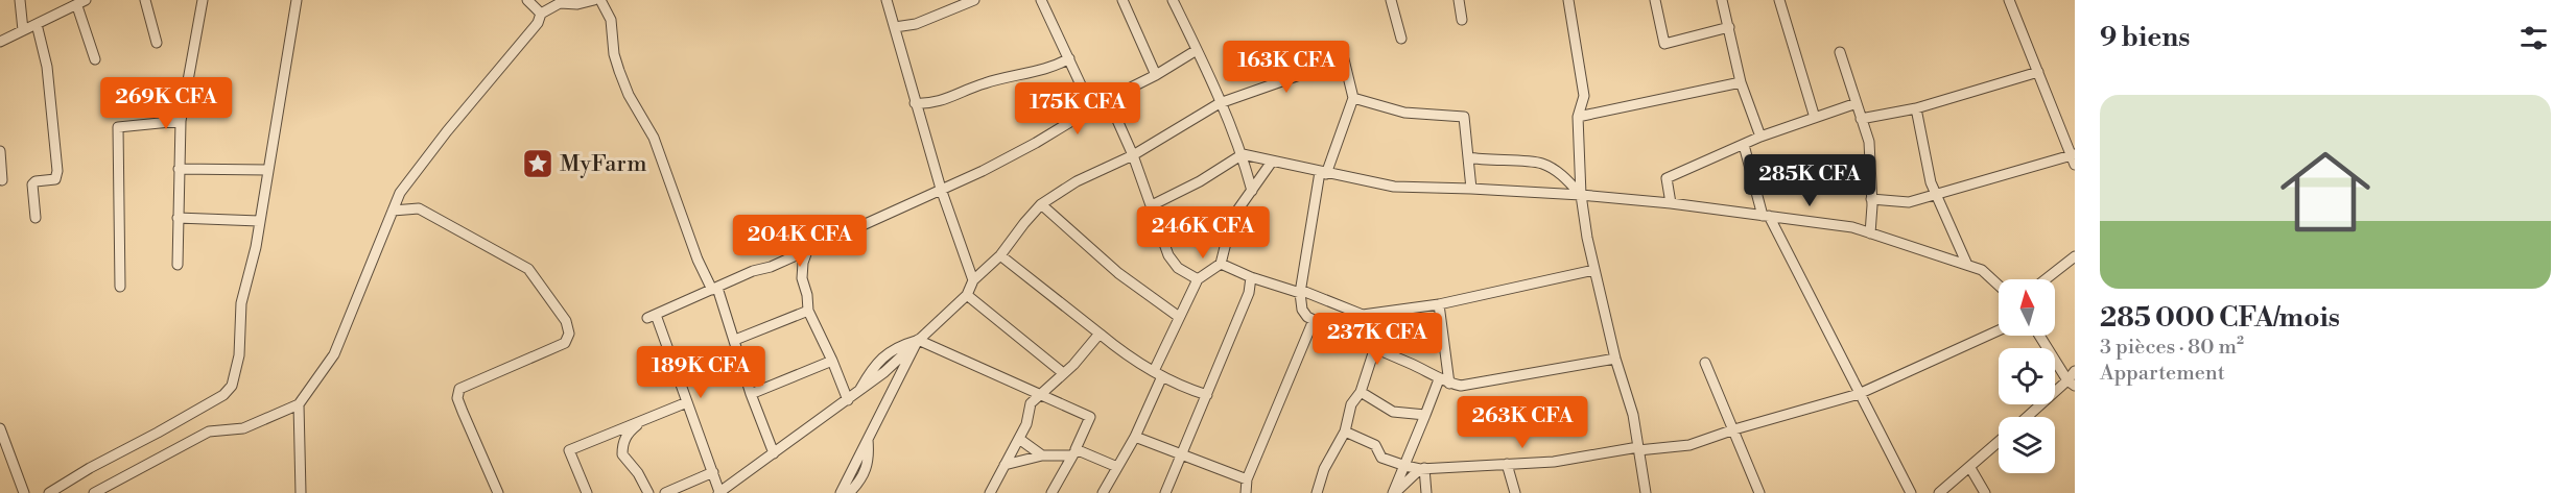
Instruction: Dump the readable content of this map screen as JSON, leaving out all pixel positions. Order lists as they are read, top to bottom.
{
  "places": {
    "place": ["MyFarm"]
  },
  "north": "top",
  "page": {
    "heading": "9 biens",
    "price": [
      "163K CFA",
      "269K CFA",
      "175K CFA",
      "285K CFA",
      "246K CFA",
      "204K CFA",
      "237K CFA",
      "189K CFA",
      "263K CFA"
    ],
    "list": [
      {
        "name": "285 000 CFA/mois",
        "note": "3 pièces · 80 m² · Appartement"
      }
    ]
  }
}
